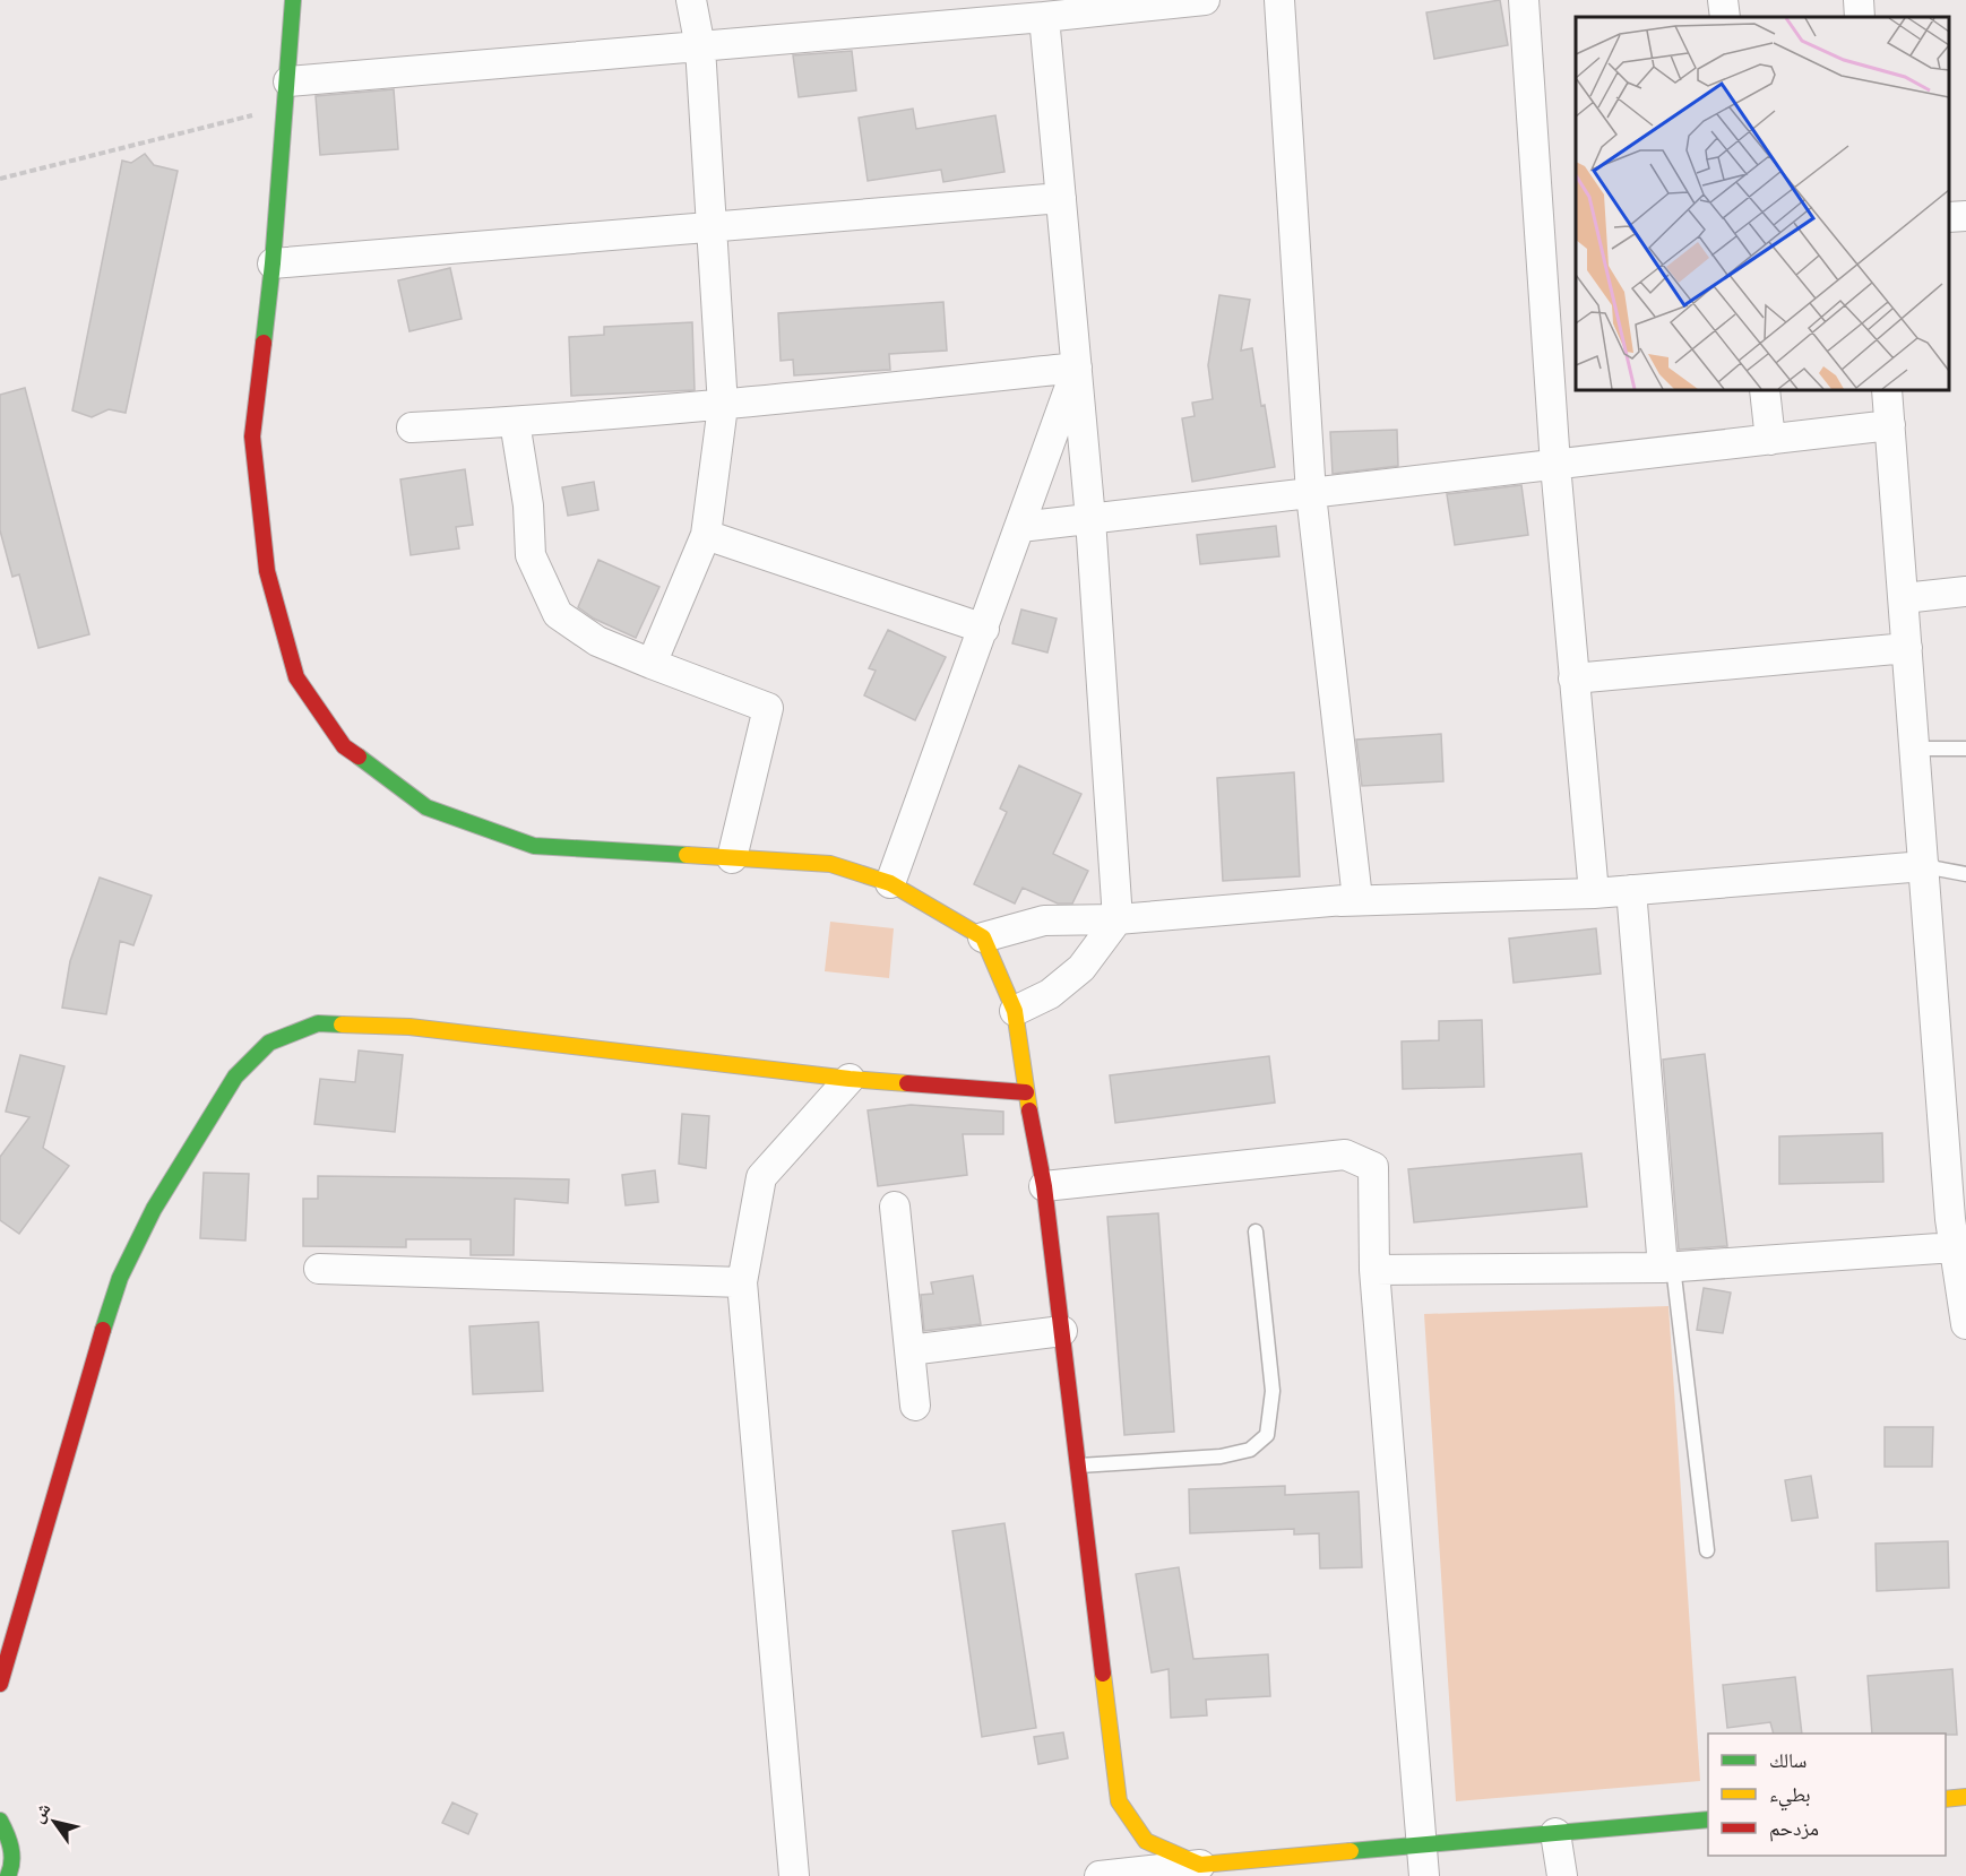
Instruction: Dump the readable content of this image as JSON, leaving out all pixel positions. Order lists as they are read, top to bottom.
{
  "legend": ["سالك", "بطيء", "مزدحم"],
  "north": "top left"
}
